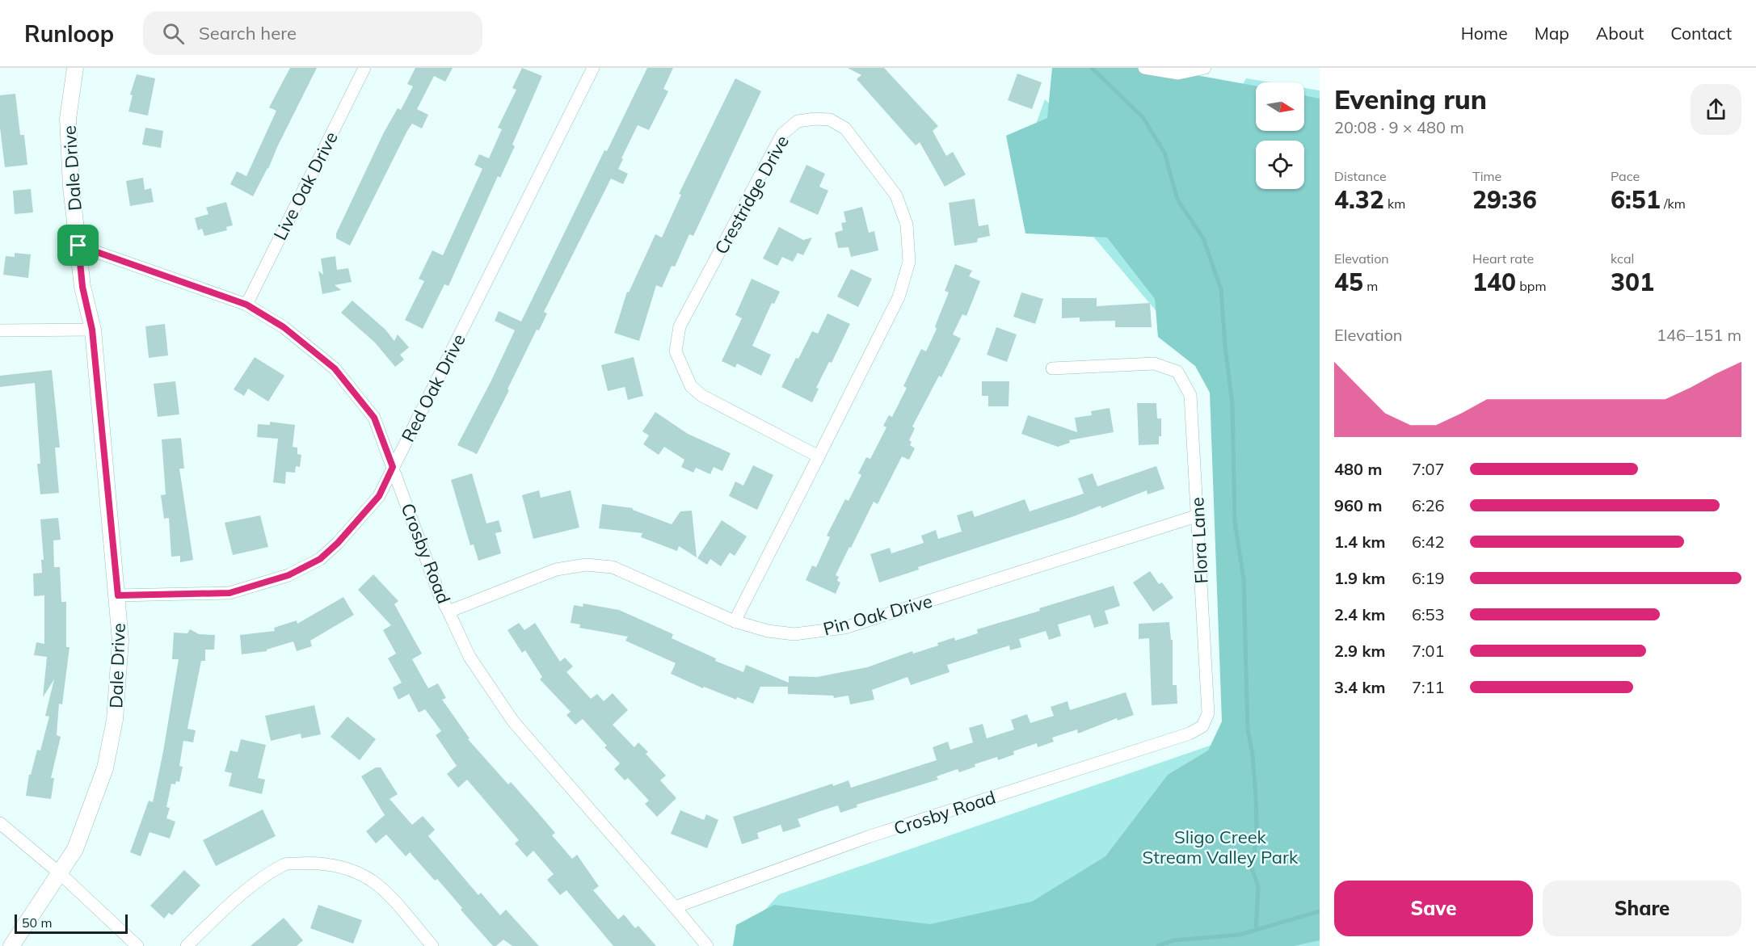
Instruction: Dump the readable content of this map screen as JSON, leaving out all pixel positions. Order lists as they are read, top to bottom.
{
  "streets": {
    "street": [
      "Dale Drive",
      "Live Oak Drive",
      "Crestridge Drive",
      "Red Oak Drive",
      "Flora Lane",
      "Crosby Road",
      "Pin Oak Drive"
    ]
  },
  "crossings": [
    ["Dale Drive", "Red Oak Drive"],
    ["Dale Drive", "Crosby Road"],
    ["Live Oak Drive", "Crosby Road"],
    ["Crestridge Drive", "Pin Oak Drive"],
    ["Red Oak Drive", "Crosby Road"],
    ["Flora Lane", "Crosby Road"],
    ["Flora Lane", "Pin Oak Drive"],
    ["Crosby Road", "Pin Oak Drive"]
  ],
  "parks": ["Sligo Creek Stream Valley Park"],
  "scale_bar": "50 m",
  "north": "right",
  "page": {
    "header": "Runloop",
    "search": "Search here",
    "nav": [
      "Home",
      "Map",
      "About",
      "Contact"
    ],
    "heading": ["Evening run", "20:08 · 9 × 480 m"],
    "stats": [
      ["Distance", "4.32 km"],
      ["Time", "29:36"],
      ["Pace", "6:51 /km"],
      ["Elevation", "45 m"],
      ["Heart rate", "140 bpm"],
      ["kcal", "301"]
    ],
    "chart": ["Elevation", "146–151 m"],
    "list": [
      {
        "name": "480 m",
        "note": "7:07"
      },
      {
        "name": "960 m",
        "note": "6:26"
      },
      {
        "name": "1.4 km",
        "note": "6:42"
      },
      {
        "name": "1.9 km",
        "note": "6:19"
      },
      {
        "name": "2.4 km",
        "note": "6:53"
      },
      {
        "name": "2.9 km",
        "note": "7:01"
      },
      {
        "name": "3.4 km",
        "note": "7:11"
      }
    ],
    "buttons": ["Save", "Share"],
    "scale": "50 m"
  }
}
